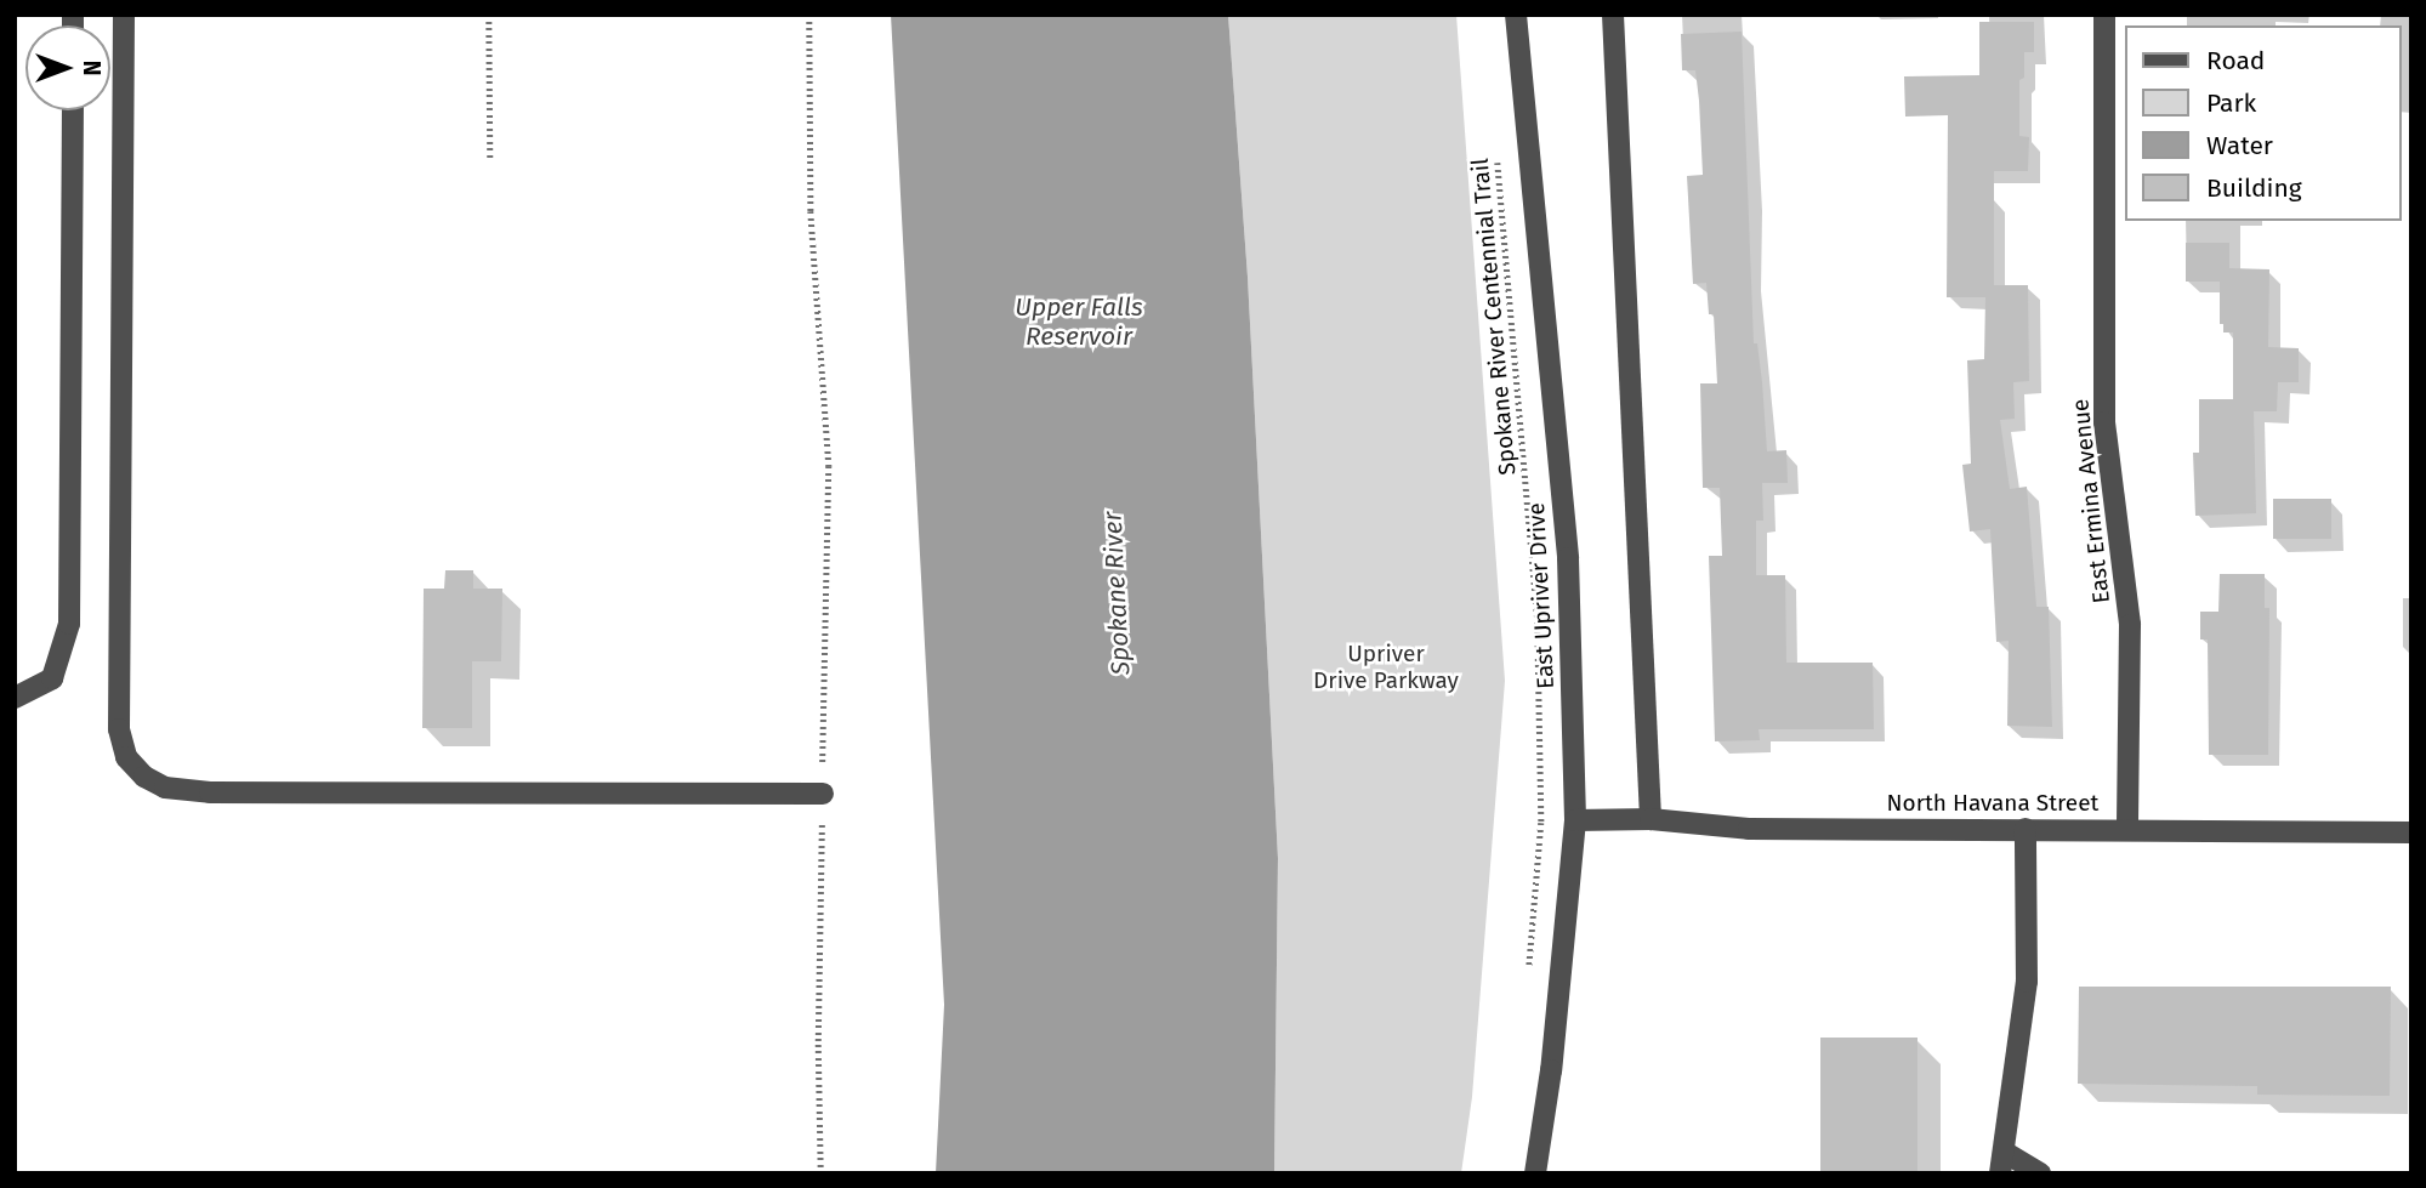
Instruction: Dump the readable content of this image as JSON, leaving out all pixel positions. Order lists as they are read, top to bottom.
{
  "streets": {
    "street": ["East Ermina Avenue", "East Upriver Drive", "North Havana Street"],
    "path": ["Spokane River Centennial Trail"]
  },
  "crossings": [
    ["East Ermina Avenue", "North Havana Street"],
    ["East Upriver Drive", "North Havana Street"]
  ],
  "water": ["Upper Falls Reservoir", "Spokane River"],
  "parks": ["Upriver Drive Parkway"],
  "legend": [
    "Road",
    "Park",
    "Water",
    "Building"
  ],
  "north": "right"
}
